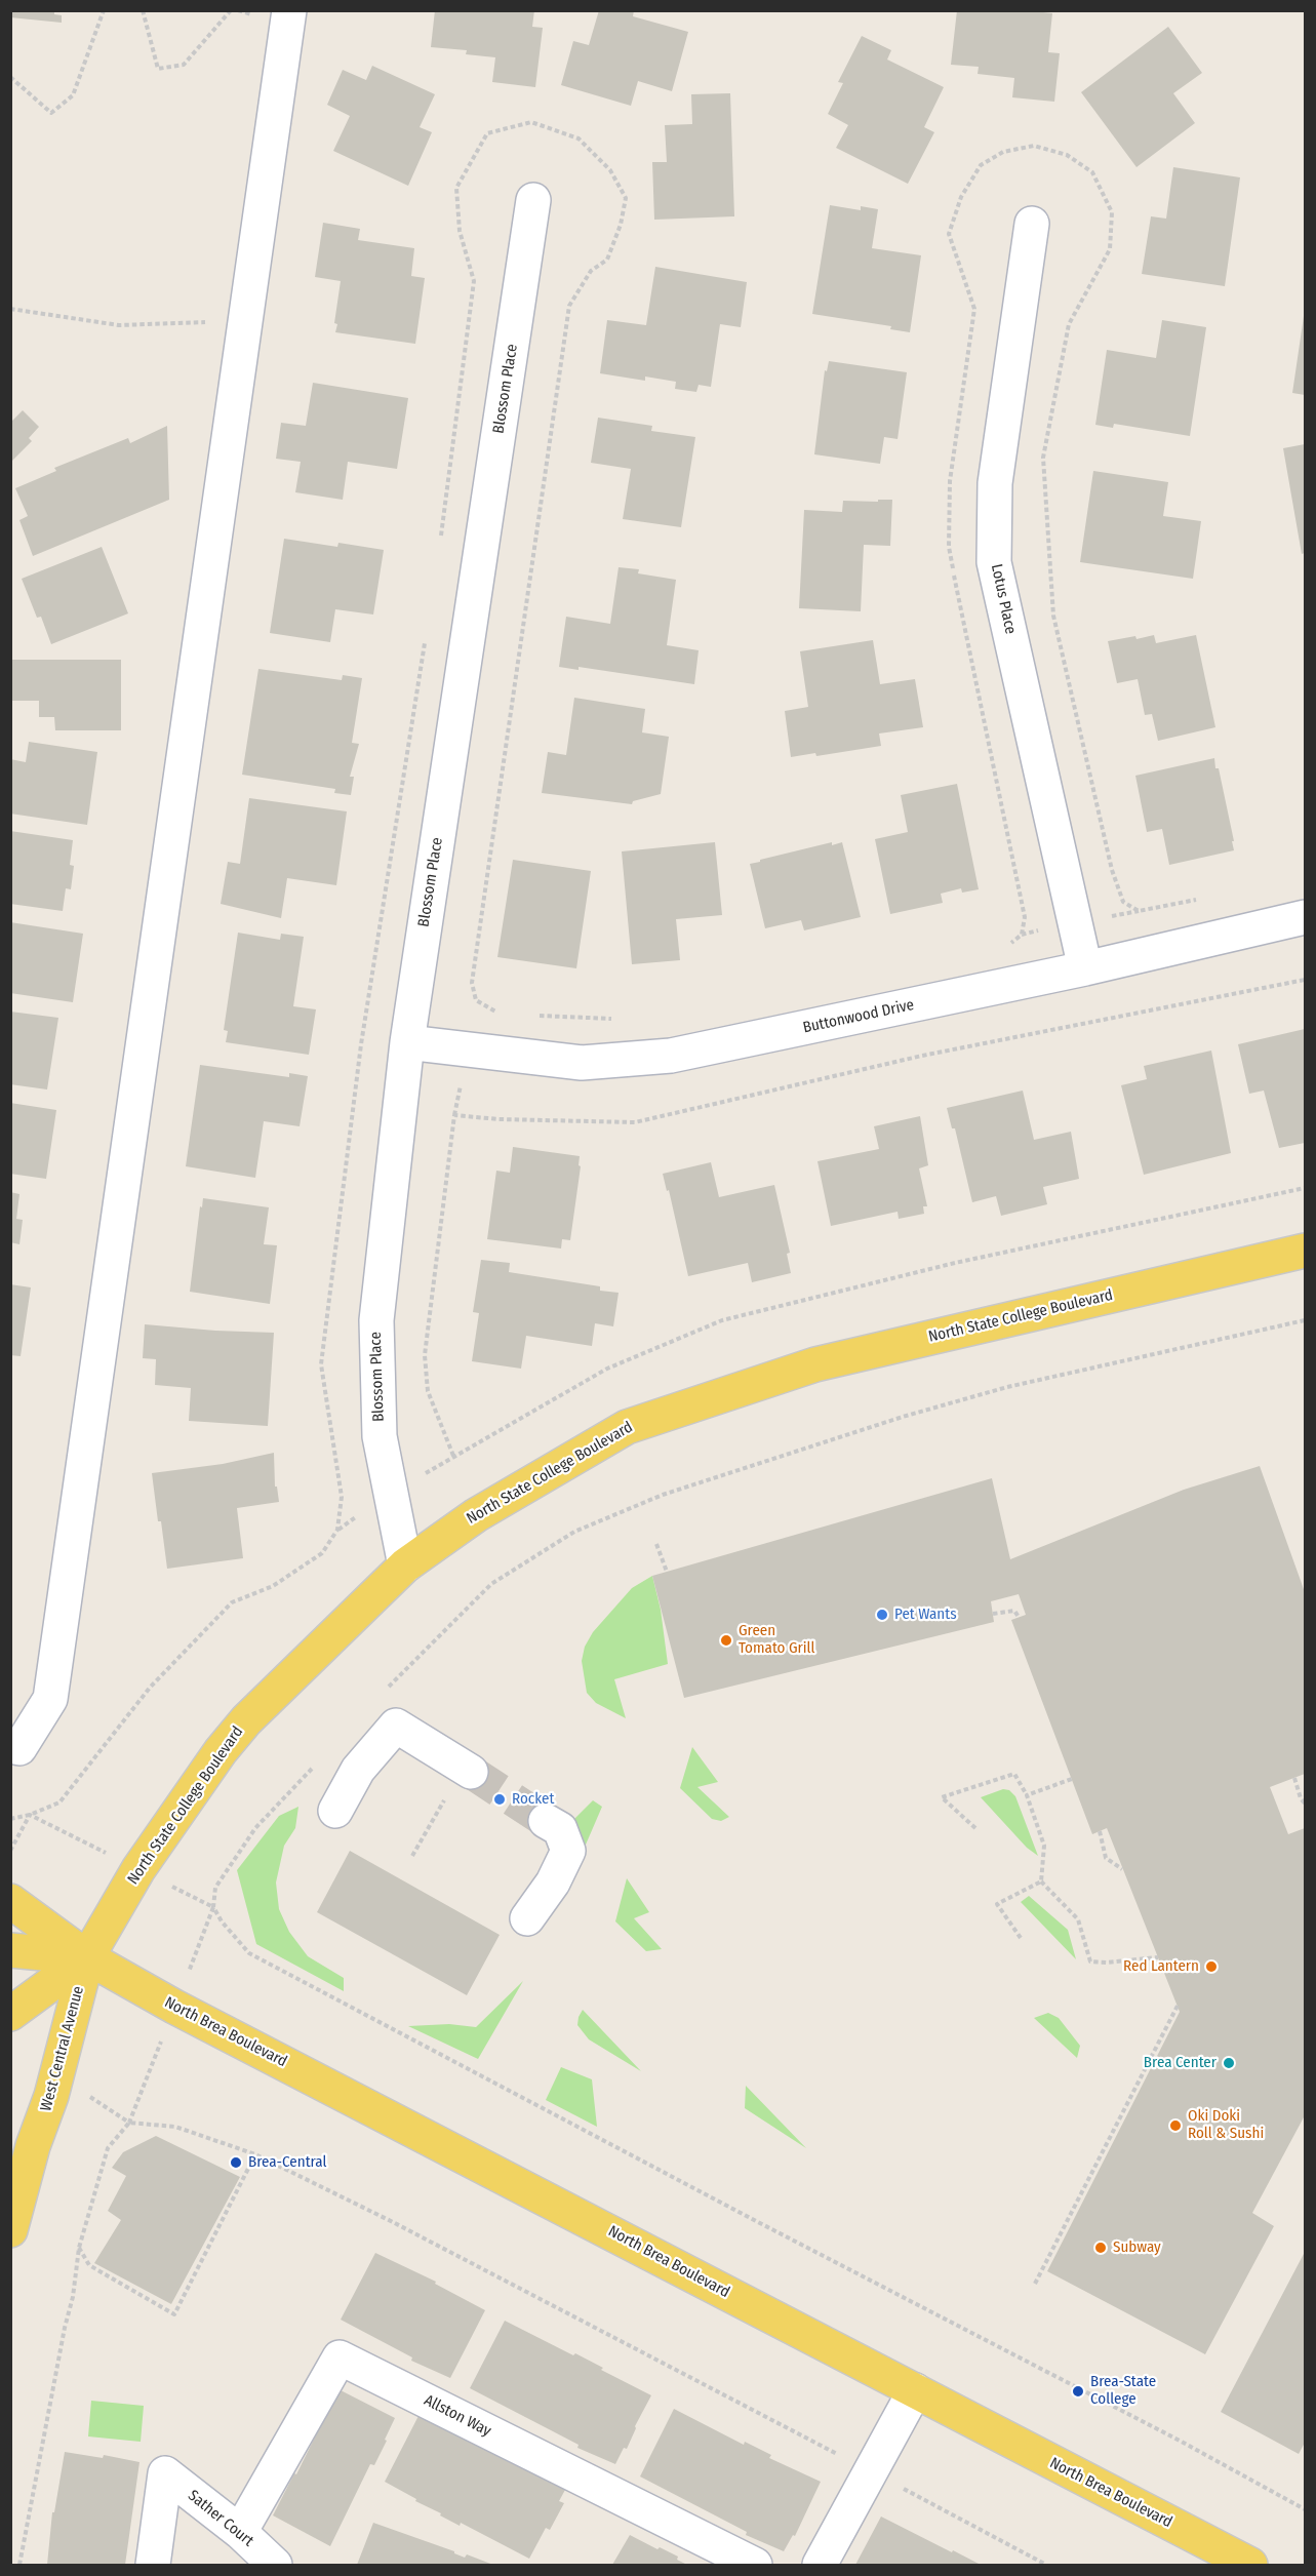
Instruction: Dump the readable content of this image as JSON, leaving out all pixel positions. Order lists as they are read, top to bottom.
{
  "streets": {
    "main road": ["North State College Boulevard", "North Brea Boulevard", "West Central Avenue"],
    "street": [
      "Blossom Place",
      "Lotus Place",
      "Buttonwood Drive",
      "Allston Way",
      "Sather Court"
    ]
  },
  "crossings": [
    ["Blossom Place", "Buttonwood Drive"],
    ["Blossom Place", "North State College Boulevard"],
    ["Lotus Place", "Buttonwood Drive"],
    ["North State College Boulevard", "North Brea Boulevard"],
    ["North State College Boulevard", "West Central Avenue"],
    ["North Brea Boulevard", "West Central Avenue"],
    ["Allston Way", "Sather Court"]
  ],
  "places": [
    "Pet Wants",
    "Green Tomato Grill",
    "Rocket",
    "Red Lantern",
    "Brea Center",
    "Oki Doki Roll & Sushi",
    "Brea-Central",
    "Subway",
    "Brea-State College"
  ]
}
